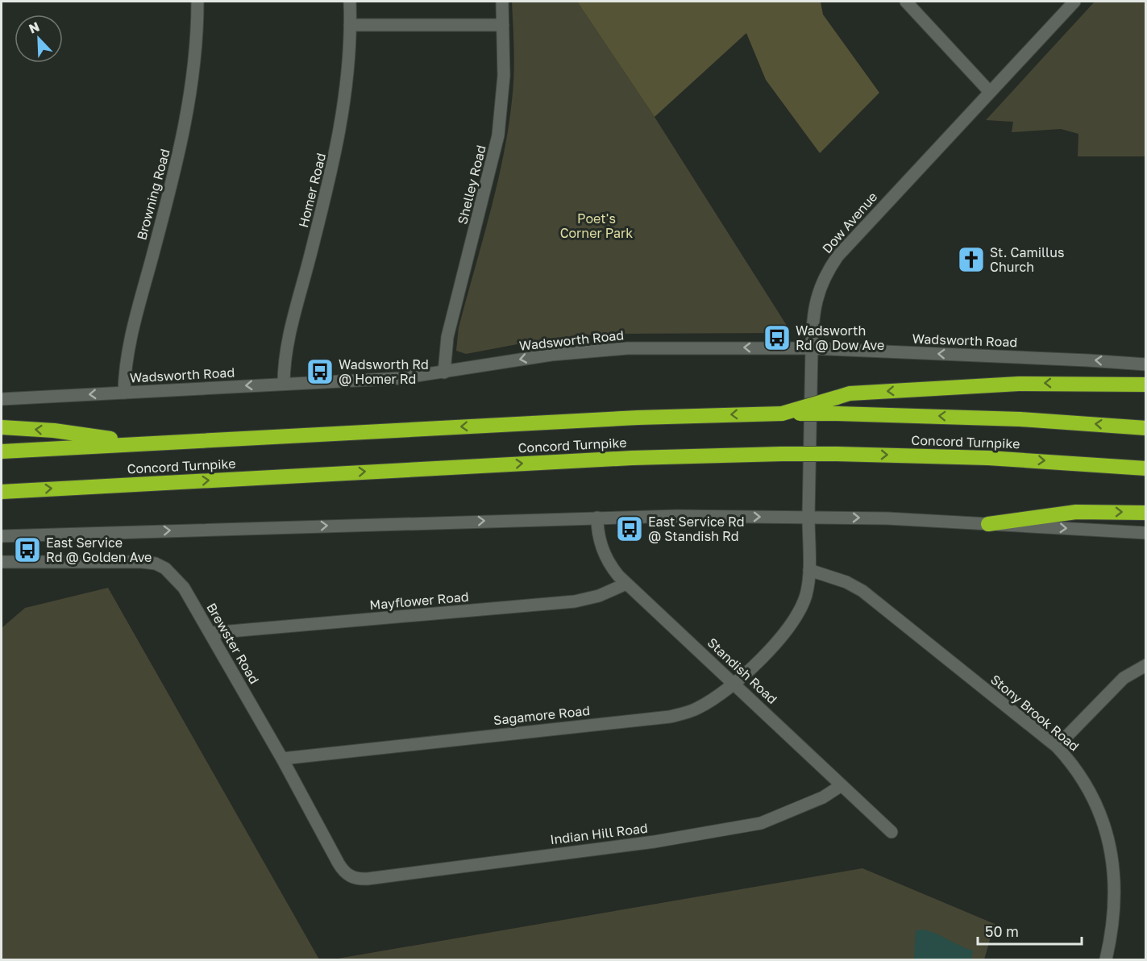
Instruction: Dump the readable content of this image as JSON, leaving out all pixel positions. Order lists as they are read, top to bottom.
{
  "streets": {
    "highway": ["Concord Turnpike"],
    "street": [
      "Shelley Road",
      "Homer Road",
      "Browning Road",
      "Dow Avenue",
      "Wadsworth Road",
      "Mayflower Road",
      "Brewster Road",
      "Standish Road",
      "Stony Brook Road",
      "Sagamore Road",
      "Indian Hill Road"
    ]
  },
  "crossings": [
    ["Shelley Road", "Wadsworth Road"],
    ["Homer Road", "Wadsworth Road"],
    ["Browning Road", "Wadsworth Road"],
    ["Dow Avenue", "Wadsworth Road"],
    ["Dow Avenue", "Stony Brook Road"],
    ["Dow Avenue", "Sagamore Road"],
    ["Mayflower Road", "Brewster Road"],
    ["Mayflower Road", "Standish Road"],
    ["Brewster Road", "Sagamore Road"],
    ["Brewster Road", "Indian Hill Road"],
    ["Standish Road", "Sagamore Road"],
    ["Standish Road", "Indian Hill Road"]
  ],
  "one_way": ["Wadsworth Road"],
  "parks": ["Poet's Corner Park"],
  "places": {
    "church": ["St. Camillus Church"],
    "bus stop": [
      "Wadsworth Rd @ Dow Ave",
      "Wadsworth Rd @ Homer Rd",
      "East Service Rd @ Standish Rd",
      "East Service Rd @ Golden Ave"
    ]
  },
  "scale_bar": "50 m",
  "north": "top left"
}
